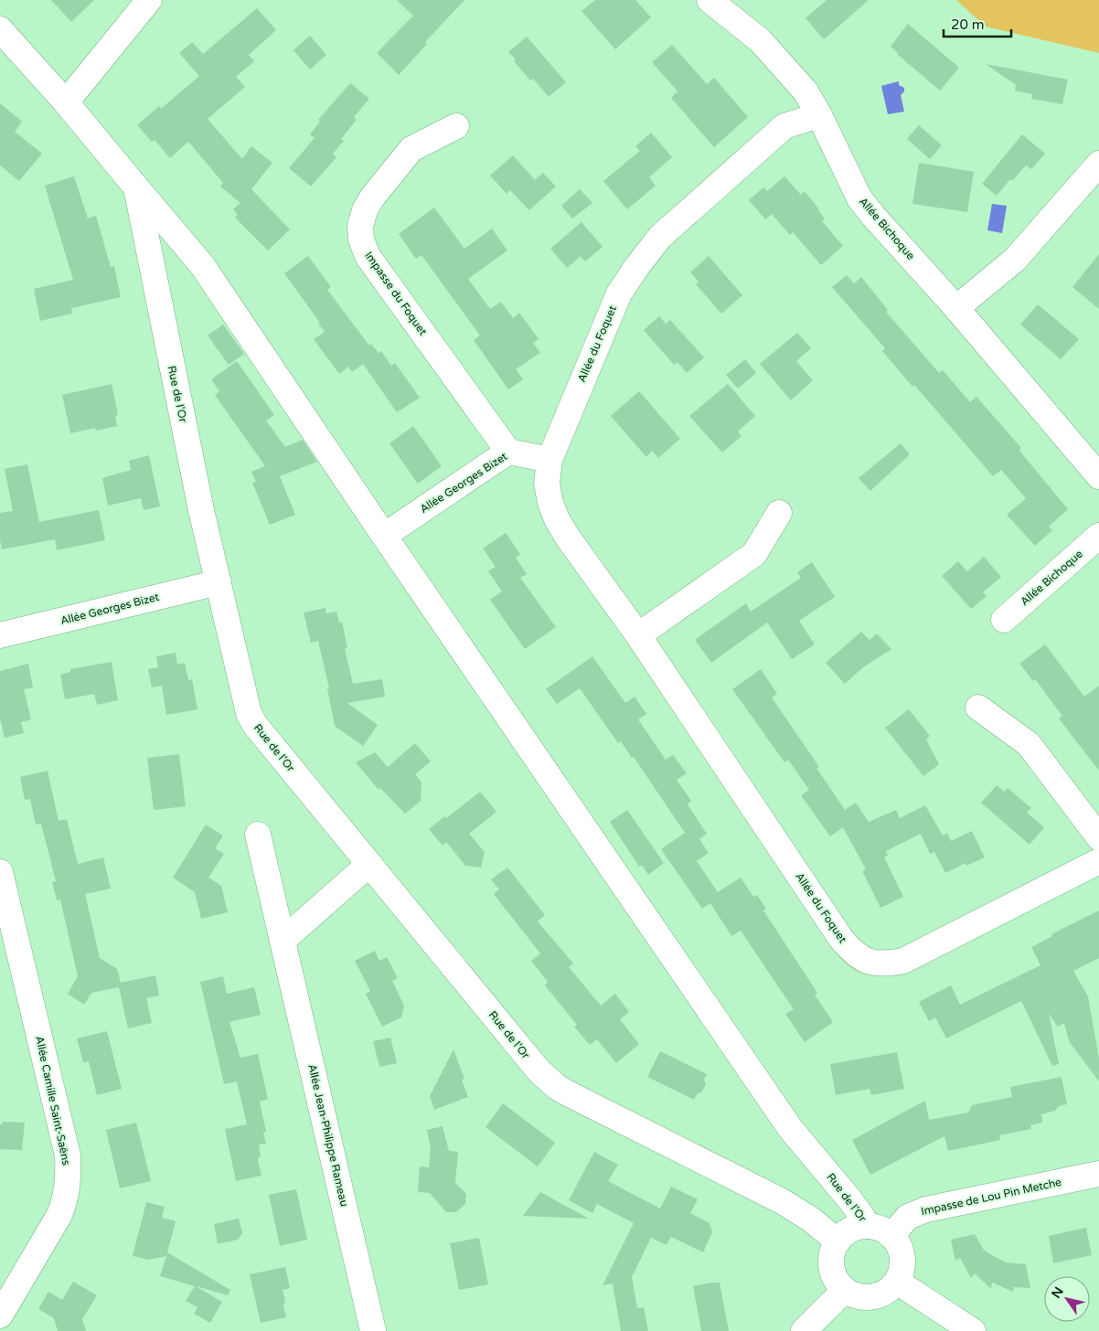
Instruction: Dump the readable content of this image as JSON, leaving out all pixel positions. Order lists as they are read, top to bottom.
{
  "streets": {
    "street": [
      "Allée Bichoque",
      "Impasse du Foquet",
      "Allée du Foquet",
      "Rue de l'Or",
      "Allée Georges Bizet",
      "Allée Camille Saint-Saëns",
      "Allée Jean-Philippe Rameau",
      "Impasse de Lou Pin Metche"
    ]
  },
  "crossings": [
    ["Allée Bichoque", "Allée du Foquet"],
    ["Impasse du Foquet", "Allée Georges Bizet"],
    ["Allée du Foquet", "Allée Georges Bizet"],
    ["Rue de l'Or", "Allée Georges Bizet"],
    ["Rue de l'Or", "Impasse de Lou Pin Metche"]
  ],
  "scale_bar": "20 m",
  "north": "top left"
}
